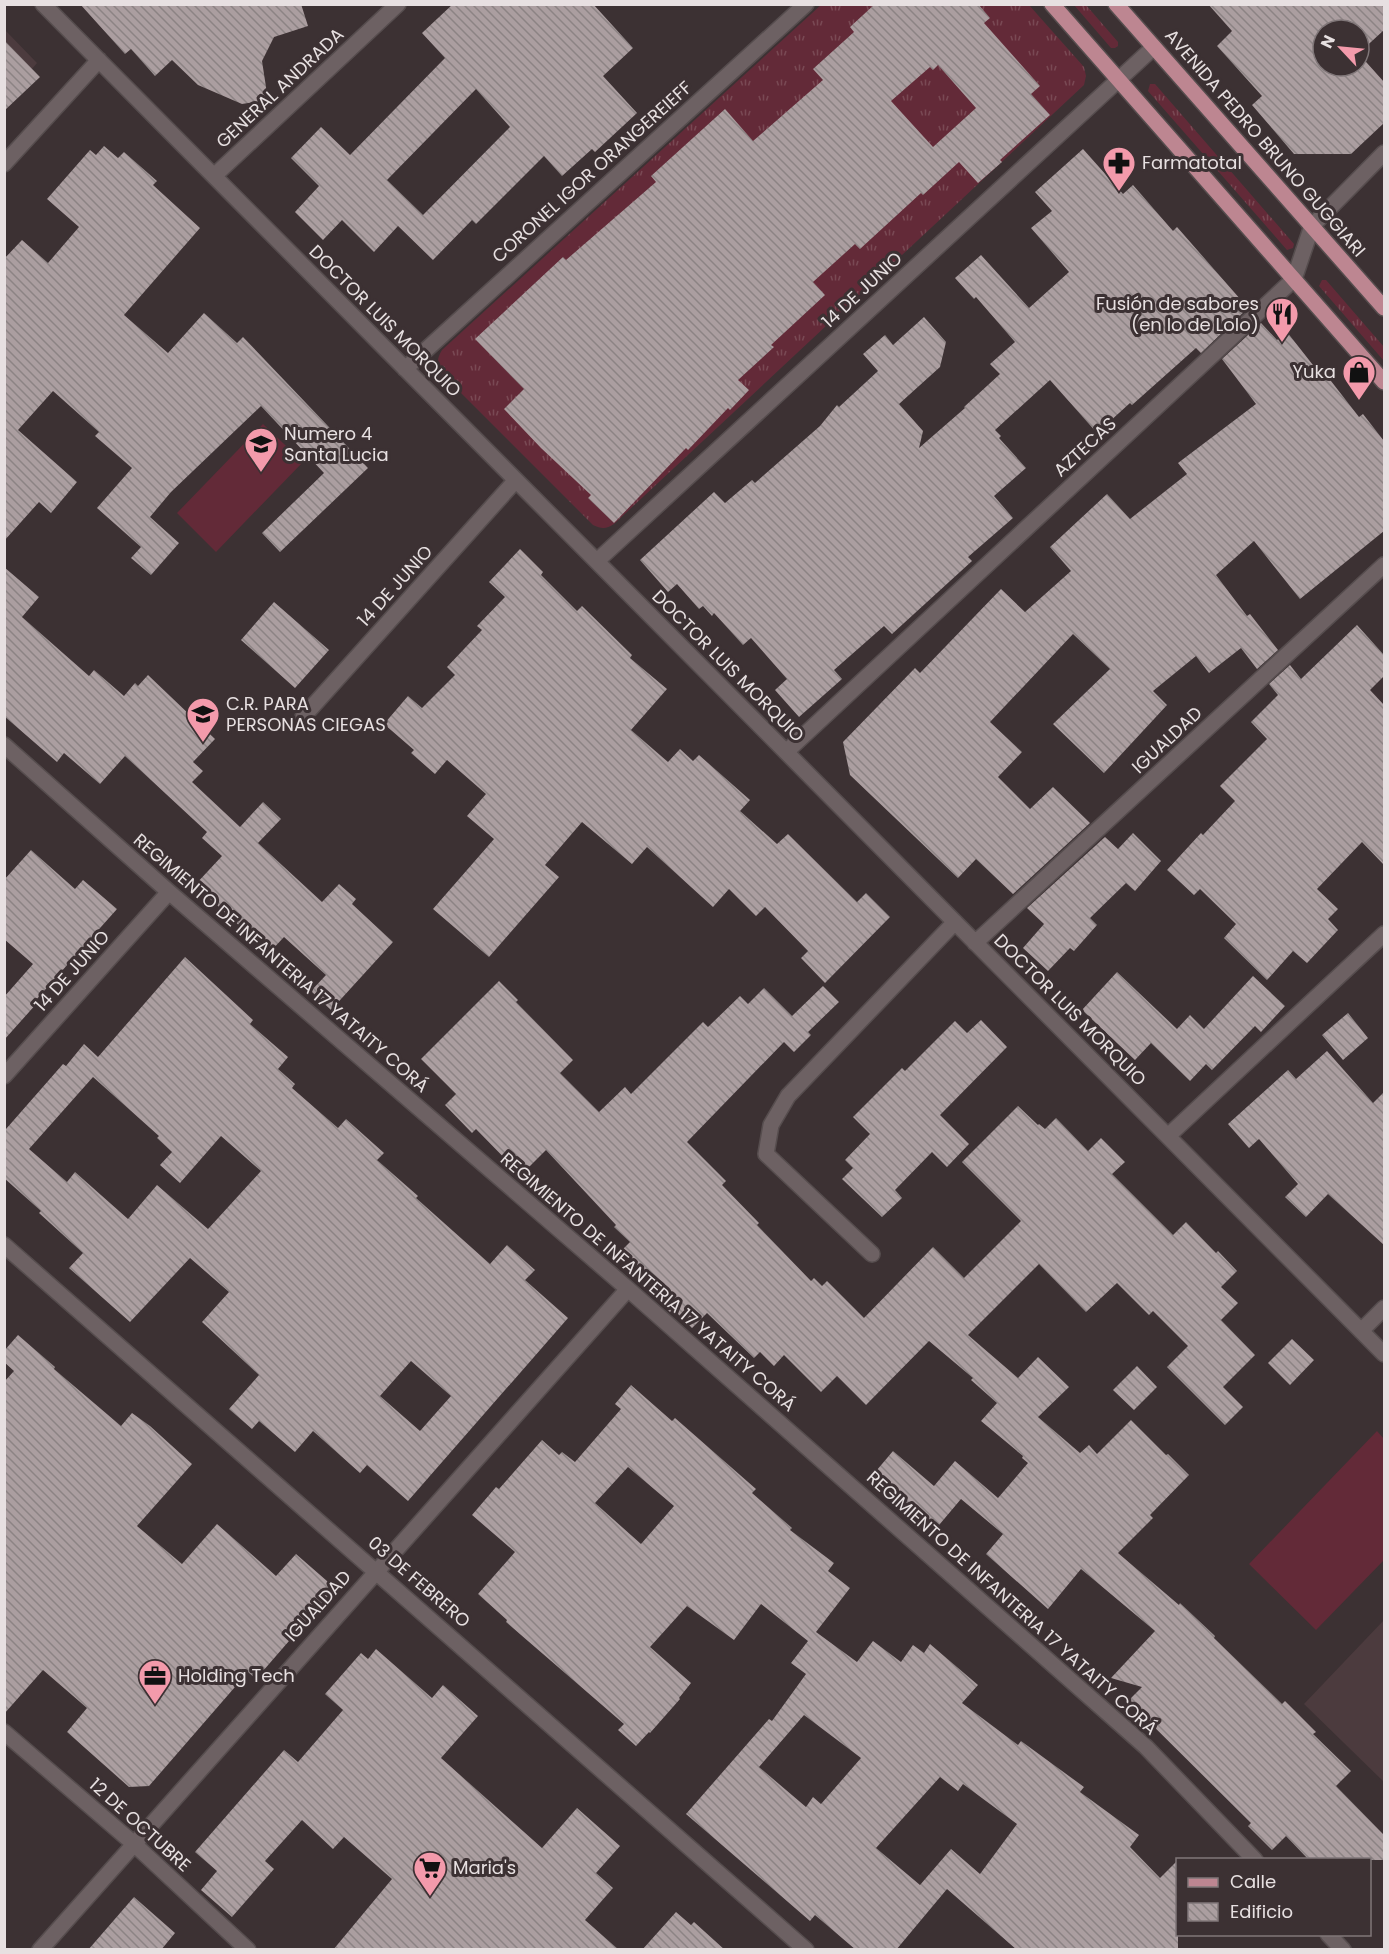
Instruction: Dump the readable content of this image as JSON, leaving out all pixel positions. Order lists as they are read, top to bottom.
{
  "streets": {
    "main road": ["AVENIDA PEDRO BRUNO GUGGIARI"],
    "street": [
      "GENERAL ANDRADA",
      "CORONEL IGOR ORANGEREIEFF",
      "14 DE JUNIO",
      "DOCTOR LUIS MORQUIO",
      "AZTECAS",
      "IGUALDAD",
      "REGIMIENTO DE INFANTERIA 17 YATAITY CORÁ",
      "03 DE FEBRERO",
      "12 DE OCTUBRE"
    ]
  },
  "crossings": [
    ["GENERAL ANDRADA", "DOCTOR LUIS MORQUIO"],
    ["AVENIDA PEDRO BRUNO GUGGIARI", "14 DE JUNIO"],
    ["AVENIDA PEDRO BRUNO GUGGIARI", "AZTECAS"],
    ["CORONEL IGOR ORANGEREIEFF", "DOCTOR LUIS MORQUIO"],
    ["14 DE JUNIO", "DOCTOR LUIS MORQUIO"],
    ["14 DE JUNIO", "REGIMIENTO DE INFANTERIA 17 YATAITY CORÁ"],
    ["DOCTOR LUIS MORQUIO", "AZTECAS"],
    ["DOCTOR LUIS MORQUIO", "IGUALDAD"],
    ["IGUALDAD", "REGIMIENTO DE INFANTERIA 17 YATAITY CORÁ"],
    ["IGUALDAD", "03 DE FEBRERO"],
    ["IGUALDAD", "12 DE OCTUBRE"]
  ],
  "places": {
    "pharmacy": ["Farmatotal"],
    "restaurant": ["Fusión de sabores (en lo de Lolo)"],
    "shop": ["Yuka"],
    "school or university": ["Numero 4 Santa Lucia", "C.R. PARA PERSONAS CIEGAS"],
    "office": ["Holding Tech"],
    "supermarket": ["Maria's"]
  },
  "legend": ["Calle", "Edificio"],
  "north": "top left"
}
